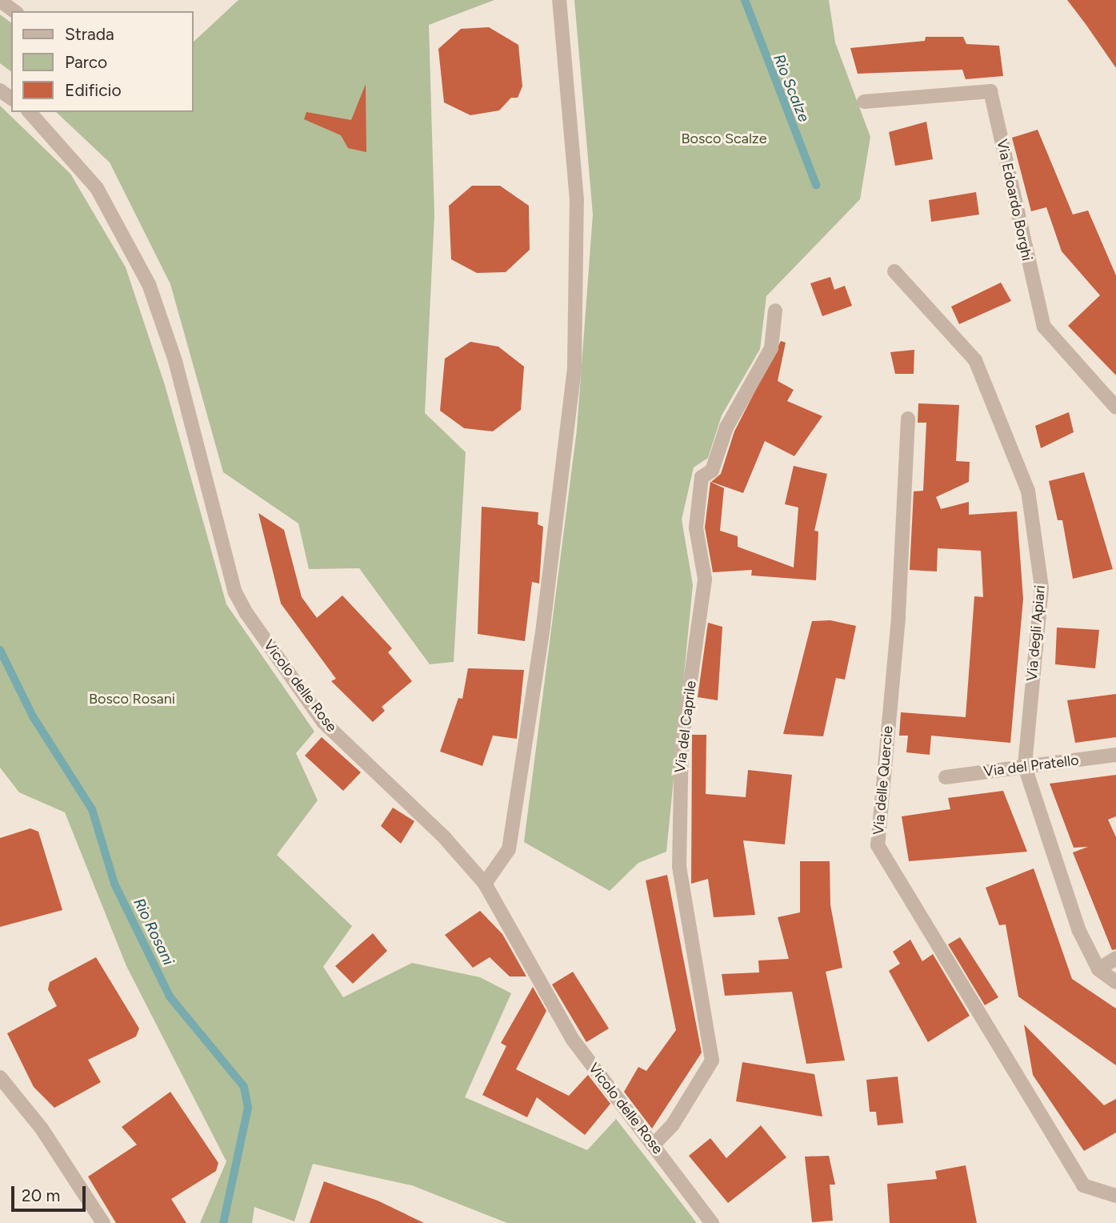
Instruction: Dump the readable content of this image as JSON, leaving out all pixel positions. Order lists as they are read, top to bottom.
{
  "streets": {
    "street": [
      "Via Edoardo Borghi",
      "Via degli Apiari",
      "Vicolo delle Rose",
      "Via del Caprile",
      "Via del Pratello",
      "Via delle Quercie"
    ]
  },
  "crossings": [
    ["Via degli Apiari", "Via del Pratello"],
    ["Vicolo delle Rose", "Via del Caprile"]
  ],
  "water": ["Rio Scalze", "Rio Rosani"],
  "parks": ["Bosco Scalze", "Bosco Rosani"],
  "legend": ["Strada", "Parco", "Edificio"],
  "scale_bar": "20 m"
}
